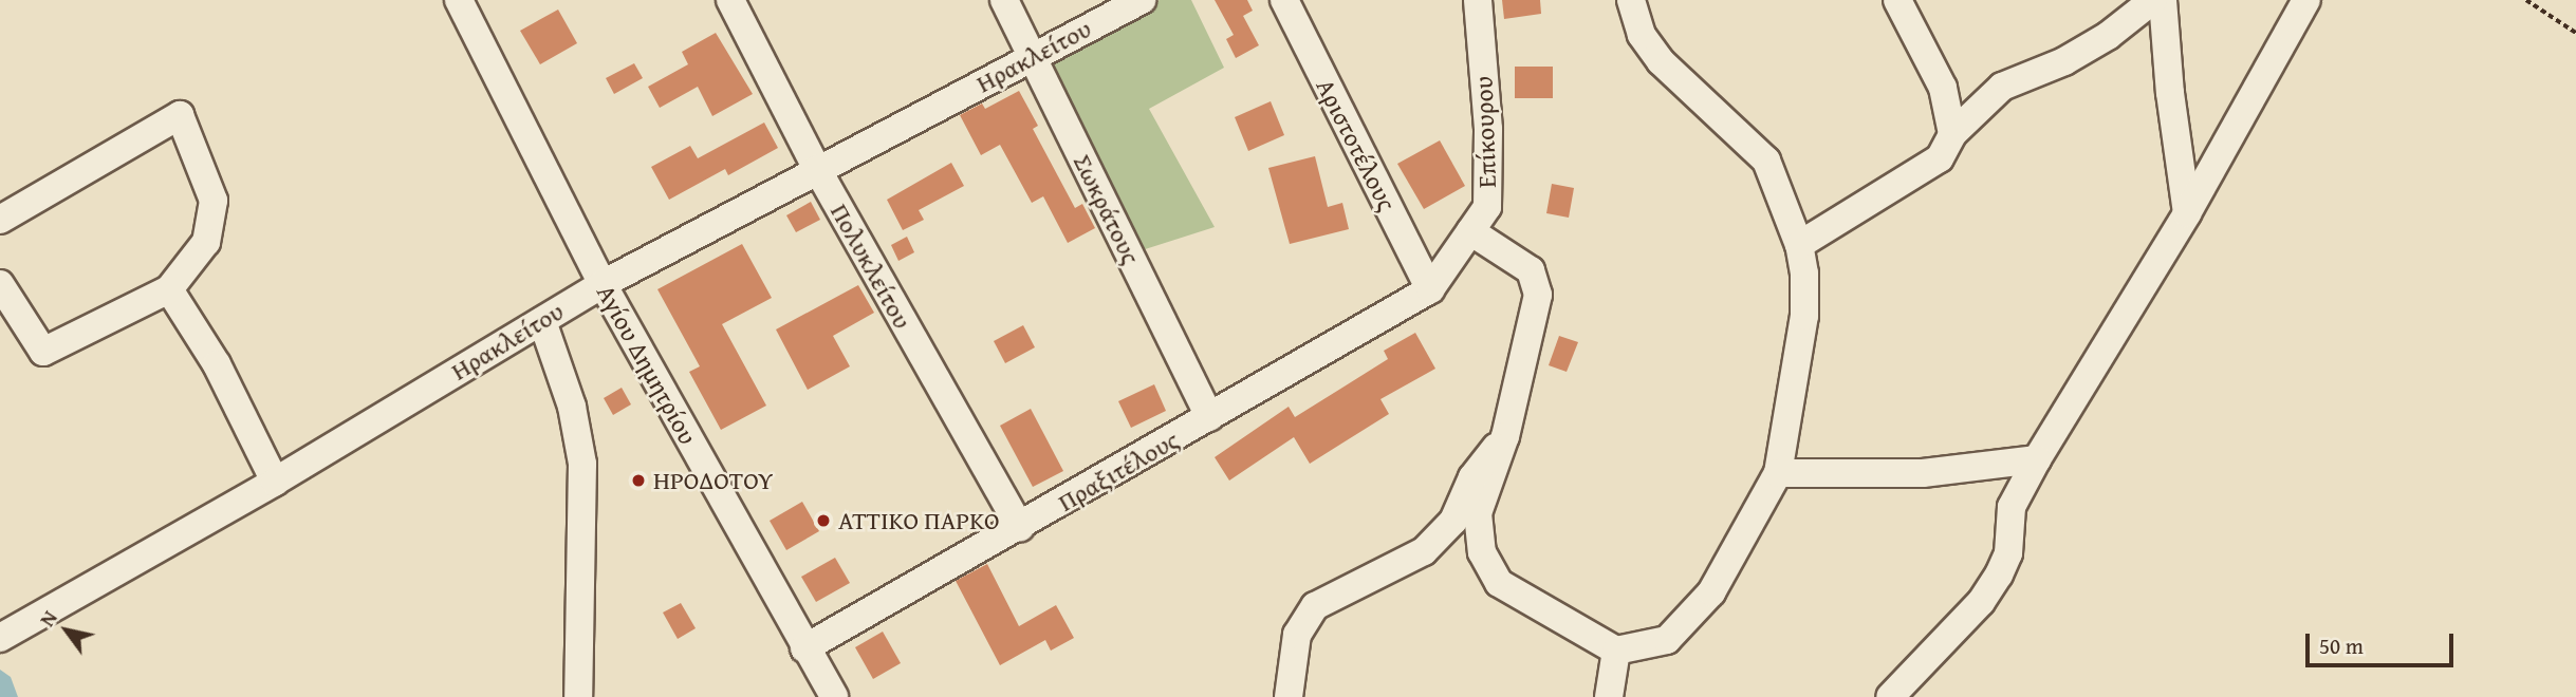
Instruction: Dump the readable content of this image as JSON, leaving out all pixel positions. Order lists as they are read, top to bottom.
{
  "streets": {
    "street": [
      "Ηρακλείτου",
      "Επίκουρου",
      "Αριστοτέλους",
      "Σωκράτους",
      "Πολυκλείτου",
      "Αγίου Δημητρίου",
      "Πραξιτέλους"
    ]
  },
  "crossings": [
    ["Ηρακλείτου", "Σωκράτους"],
    ["Ηρακλείτου", "Πολυκλείτου"],
    ["Ηρακλείτου", "Αγίου Δημητρίου"],
    ["Επίκουρου", "Αριστοτέλους"],
    ["Επίκουρου", "Πραξιτέλους"],
    ["Αριστοτέλους", "Πραξιτέλους"],
    ["Σωκράτους", "Πραξιτέλους"],
    ["Πολυκλείτου", "Πραξιτέλους"],
    ["Αγίου Δημητρίου", "Πραξιτέλους"]
  ],
  "places": ["ΗΡΟΔΟΤΟΥ", "ΑΤΤΙΚΟ ΠΑΡΚΟ"],
  "scale_bar": "50 m",
  "north": "top left"
}
